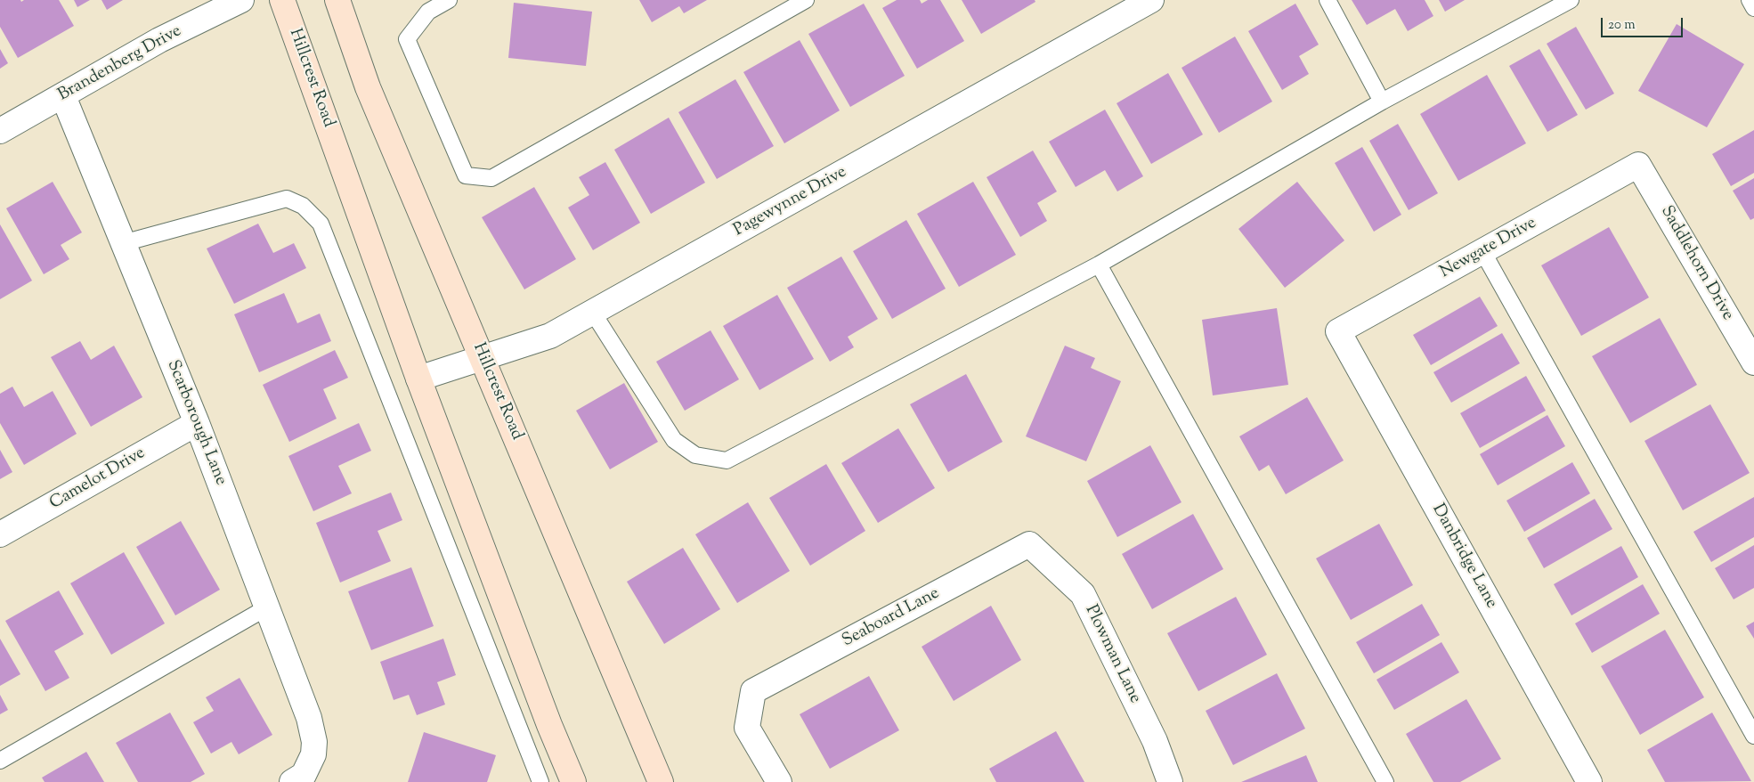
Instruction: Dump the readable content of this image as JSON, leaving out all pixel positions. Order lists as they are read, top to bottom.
{
  "streets": {
    "main road": ["Hillcrest Road"],
    "street": [
      "Brandenberg Drive",
      "Pagewynne Drive",
      "Newgate Drive",
      "Saddlehorn Drive",
      "Scarborough Lane",
      "Camelot Drive",
      "Danbridge Lane",
      "Seaboard Lane",
      "Plowman Lane"
    ]
  },
  "crossings": [
    ["Brandenberg Drive", "Scarborough Lane"],
    ["Hillcrest Road", "Pagewynne Drive"],
    ["Newgate Drive", "Saddlehorn Drive"],
    ["Newgate Drive", "Danbridge Lane"],
    ["Scarborough Lane", "Camelot Drive"],
    ["Seaboard Lane", "Plowman Lane"]
  ],
  "scale_bar": "20 m"
}
